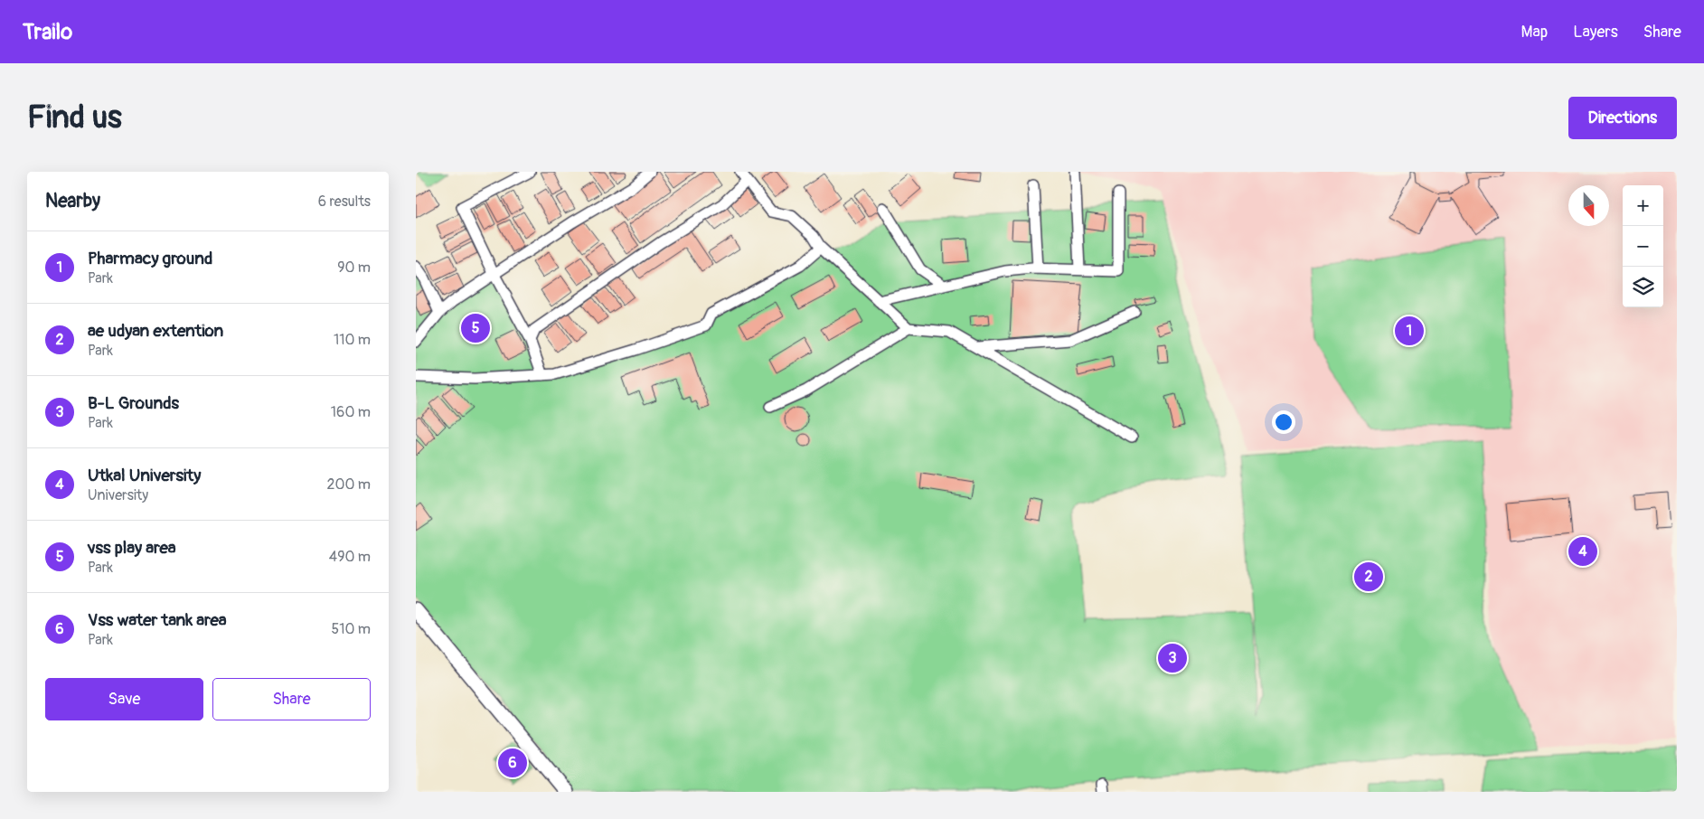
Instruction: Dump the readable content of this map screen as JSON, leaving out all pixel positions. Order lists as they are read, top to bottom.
{
  "north": "bottom",
  "page": {
    "header": "Trailo",
    "nav": ["Map", "Layers", "Share"],
    "buttons": [
      "Directions",
      ["Save", "Share"]
    ],
    "title": "Find us",
    "heading": ["Nearby", "6 results"],
    "map_buttons": ["+", "−"],
    "list": [
      {
        "mark": "1",
        "name": "Pharmacy ground",
        "note": "Park",
        "value": "90 m"
      },
      {
        "mark": "2",
        "name": "ae udyan extention",
        "note": "Park",
        "value": "110 m"
      },
      {
        "mark": "3",
        "name": "B-L Grounds",
        "note": "Park",
        "value": "160 m"
      },
      {
        "mark": "4",
        "name": "Utkal University",
        "note": "University",
        "value": "200 m"
      },
      {
        "mark": "5",
        "name": "vss play area",
        "note": "Park",
        "value": "490 m"
      },
      {
        "mark": "6",
        "name": "Vss water tank area",
        "note": "Park",
        "value": "510 m"
      }
    ],
    "pins": [
      "5",
      "1",
      "4",
      "2",
      "3",
      "6"
    ]
  }
}
